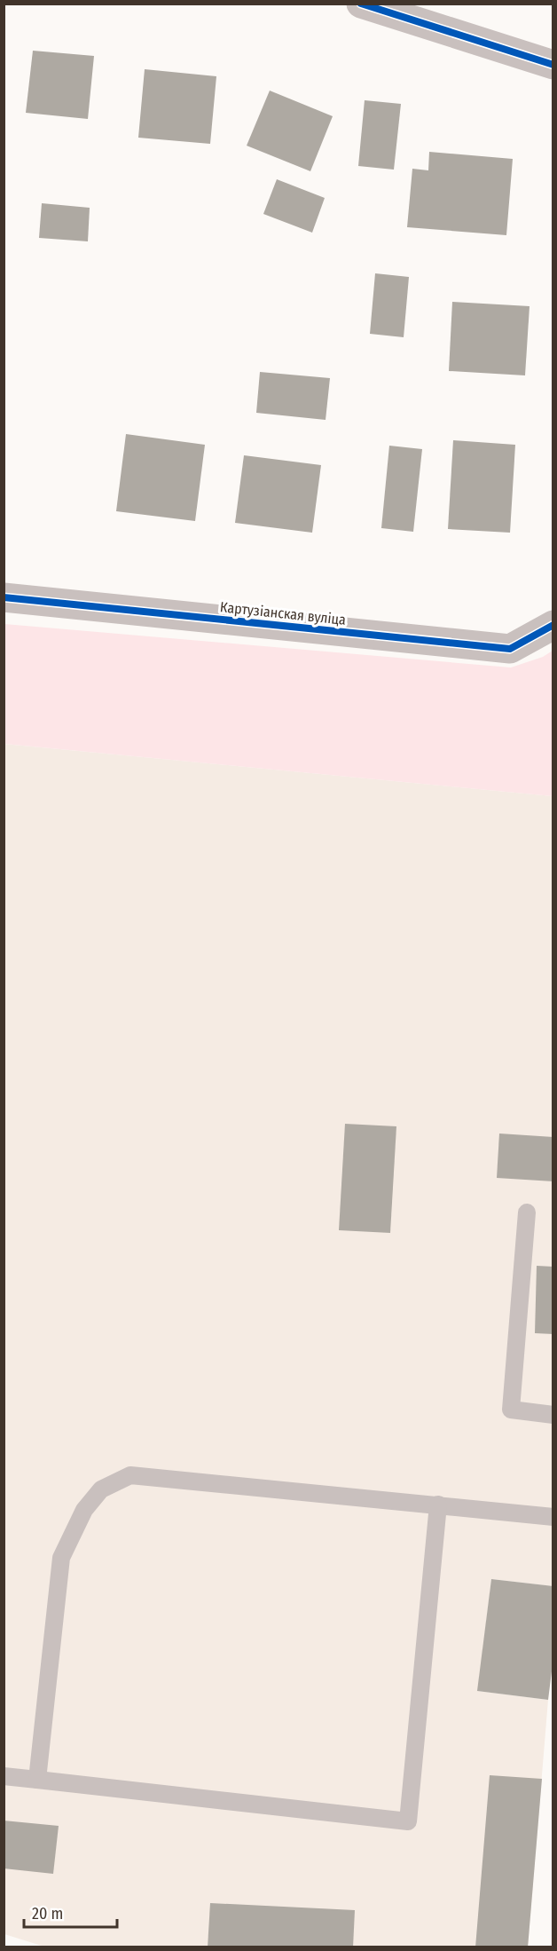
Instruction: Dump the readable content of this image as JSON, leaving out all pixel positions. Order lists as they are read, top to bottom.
{
  "streets": {
    "street": ["Картузіанская вуліца"]
  },
  "scale_bar": "20 m"
}
